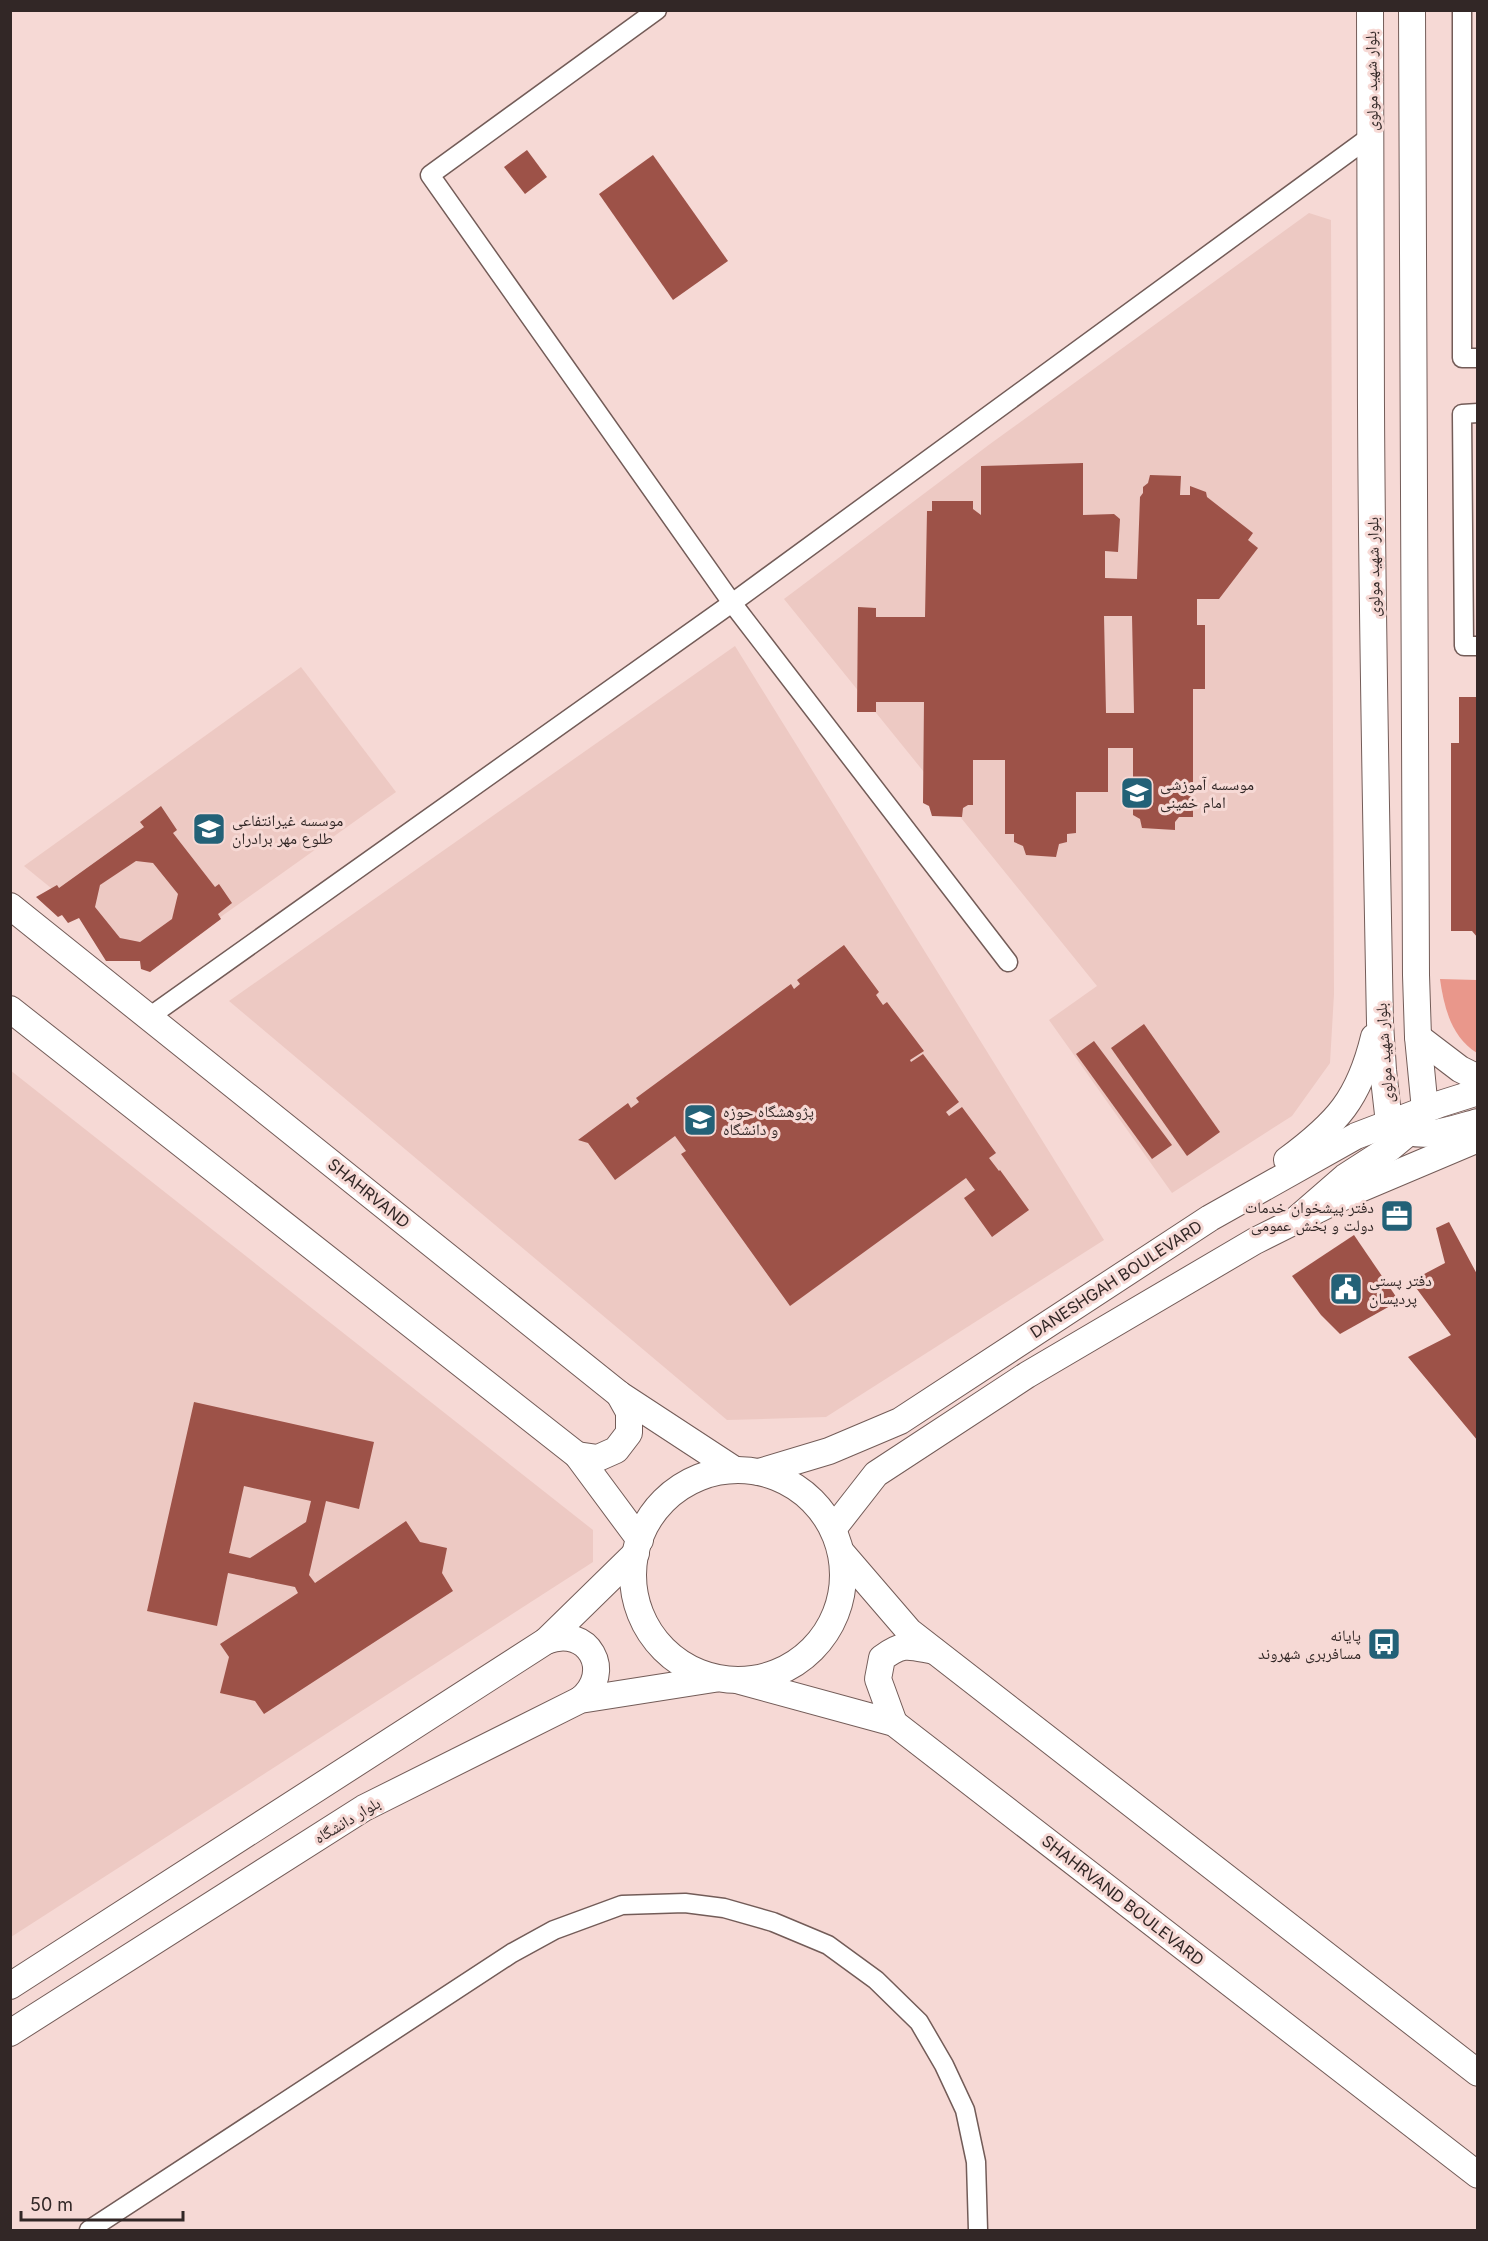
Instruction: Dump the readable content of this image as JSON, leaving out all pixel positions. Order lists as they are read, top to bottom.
{
  "streets": {
    "main road": [
      "بلوار شهید مولوی",
      "SHAHRVAND",
      "DANESHGAH BOULEVARD",
      "بلوار دانشگاه",
      "SHAHRVAND BOULEVARD"
    ]
  },
  "crossings": [
    ["بلوار شهید مولوی", "DANESHGAH BOULEVARD"],
    ["SHAHRVAND", "DANESHGAH BOULEVARD"],
    ["SHAHRVAND", "بلوار دانشگاه"],
    ["SHAHRVAND", "SHAHRVAND BOULEVARD"],
    ["DANESHGAH BOULEVARD", "بلوار دانشگاه"],
    ["DANESHGAH BOULEVARD", "SHAHRVAND BOULEVARD"],
    ["بلوار دانشگاه", "SHAHRVAND BOULEVARD"]
  ],
  "places": {
    "school or university": ["موسسه آموزشی امام خمینی", "موسسه غیرانتفاعی طلوع مهر برادران", "پژوهشگاه حوزه و دانشگاه"],
    "office": ["دفتر پیشخوان خدمات دولت و بخش عمومی"],
    "public building": ["دفتر پستی پردیسان"],
    "bus stop": ["پایانه مسافربری شهروند"]
  },
  "scale_bar": "50 m"
}
